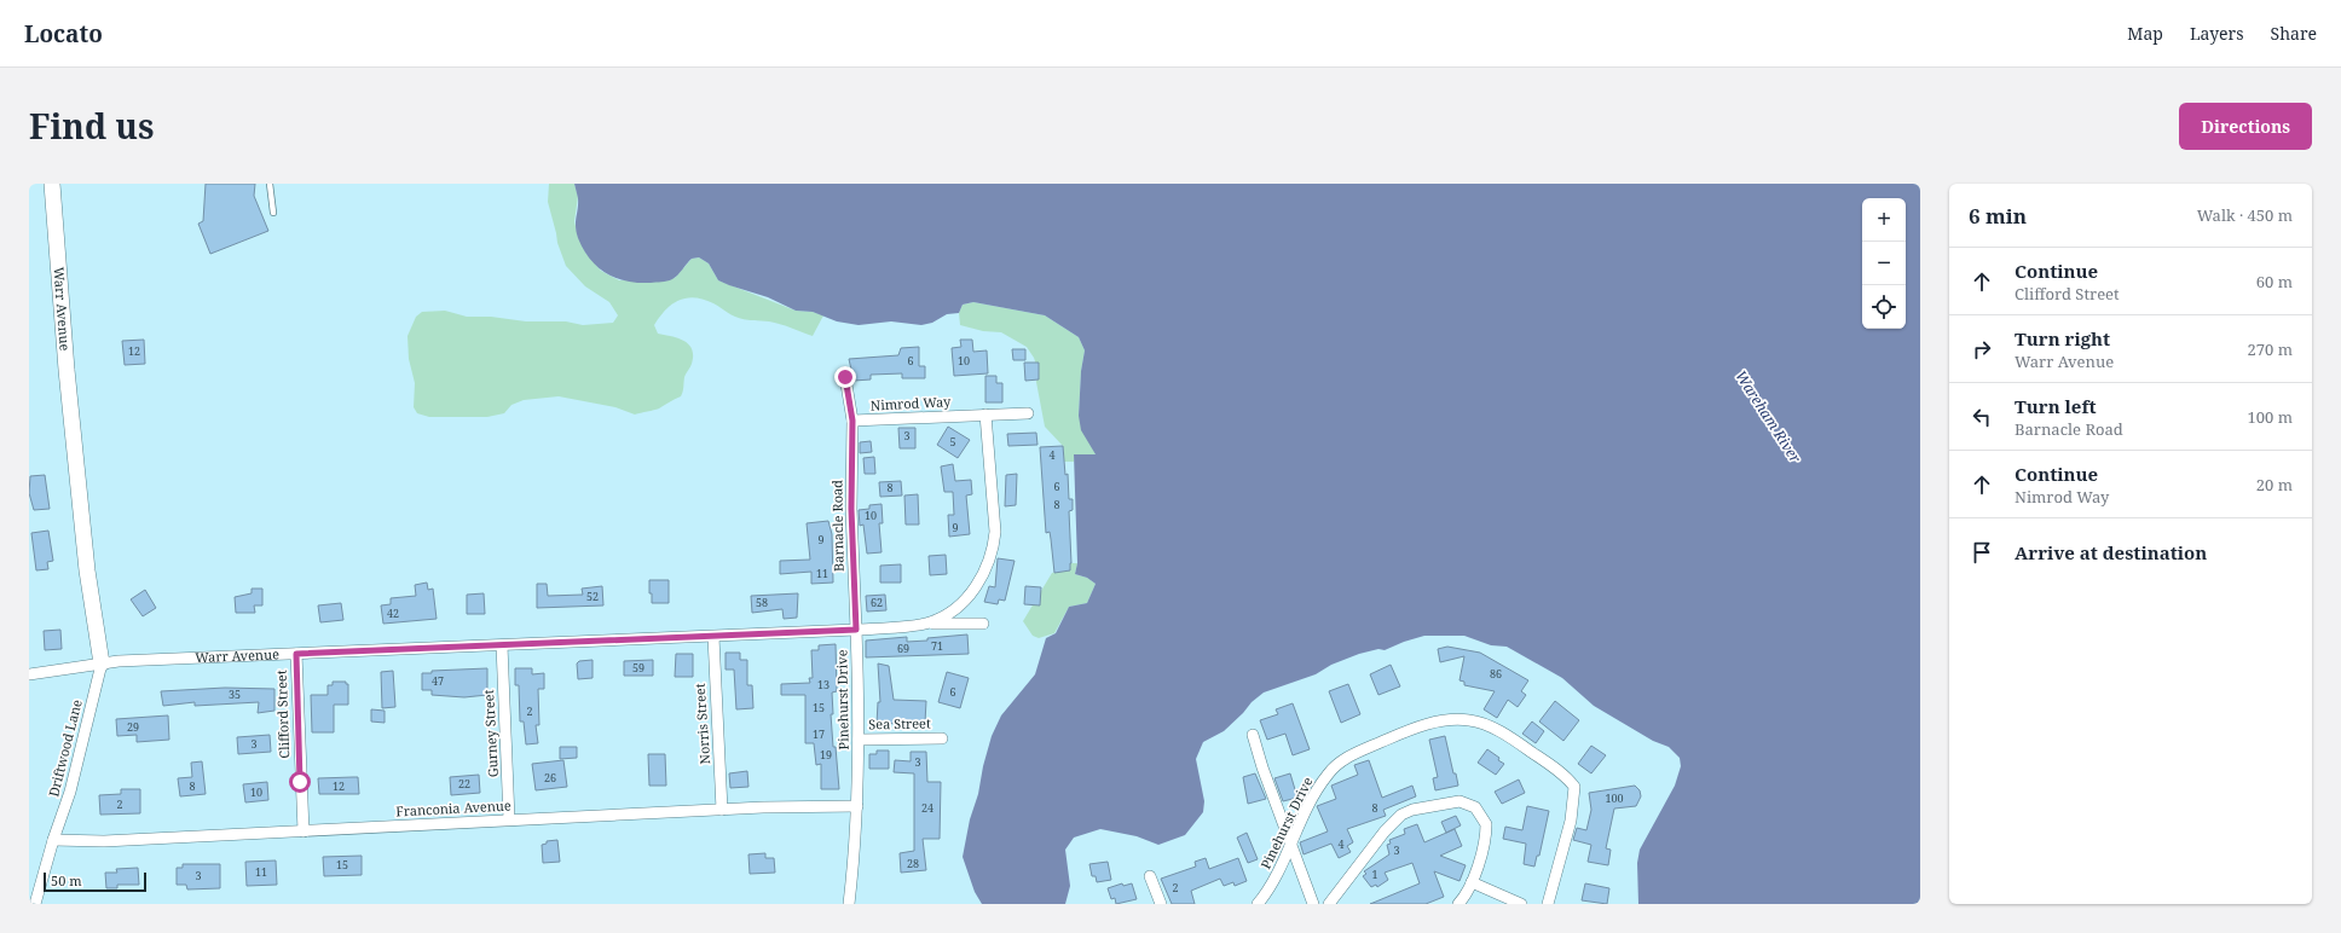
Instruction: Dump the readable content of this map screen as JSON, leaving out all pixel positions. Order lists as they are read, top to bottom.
{
  "streets": {
    "street": [
      "Warr Avenue",
      "Nimrod Way",
      "Barnacle Road",
      "Pinehurst Drive",
      "Clifford Street",
      "Norris Street",
      "Sea Street",
      "Gurney Street",
      "Driftwood Lane",
      "Franconia Avenue"
    ]
  },
  "crossings": [
    ["Warr Avenue", "Barnacle Road"],
    ["Warr Avenue", "Pinehurst Drive"],
    ["Warr Avenue", "Clifford Street"],
    ["Warr Avenue", "Norris Street"],
    ["Warr Avenue", "Gurney Street"],
    ["Warr Avenue", "Driftwood Lane"],
    ["Nimrod Way", "Barnacle Road"],
    ["Barnacle Road", "Pinehurst Drive"],
    ["Pinehurst Drive", "Sea Street"],
    ["Pinehurst Drive", "Franconia Avenue"],
    ["Clifford Street", "Franconia Avenue"],
    ["Norris Street", "Franconia Avenue"],
    ["Gurney Street", "Franconia Avenue"],
    ["Driftwood Lane", "Franconia Avenue"]
  ],
  "water": ["Wareham River"],
  "house_numbers": [
    "12",
    "6",
    "10",
    "3",
    "5",
    "4",
    "6",
    "8",
    "8",
    "10",
    "9",
    "9",
    "11",
    "52",
    "58",
    "62",
    "42",
    "71",
    "69",
    "59",
    "86",
    "47",
    "13",
    "6",
    "35",
    "15",
    "2",
    "29",
    "17",
    "3",
    "19",
    "3",
    "26",
    "22",
    "8",
    "12",
    "10",
    "100",
    "2",
    "24",
    "8",
    "4",
    "3",
    "28",
    "15",
    "11",
    "1",
    "3",
    "2"
  ],
  "scale_bar": "50 m",
  "page": {
    "header": "Locato",
    "nav": ["Map", "Layers", "Share"],
    "title": "Find us",
    "buttons": "Directions",
    "heading": ["6 min", "Walk · 450 m"],
    "map_buttons": ["+", "−"],
    "list": [
      ["Continue", "Clifford Street", "60 m"],
      ["Turn right", "Warr Avenue", "270 m"],
      ["Turn left", "Barnacle Road", "100 m"],
      ["Continue", "Nimrod Way", "20 m"],
      "Arrive at destination"
    ],
    "scale": "50 m"
  }
}
